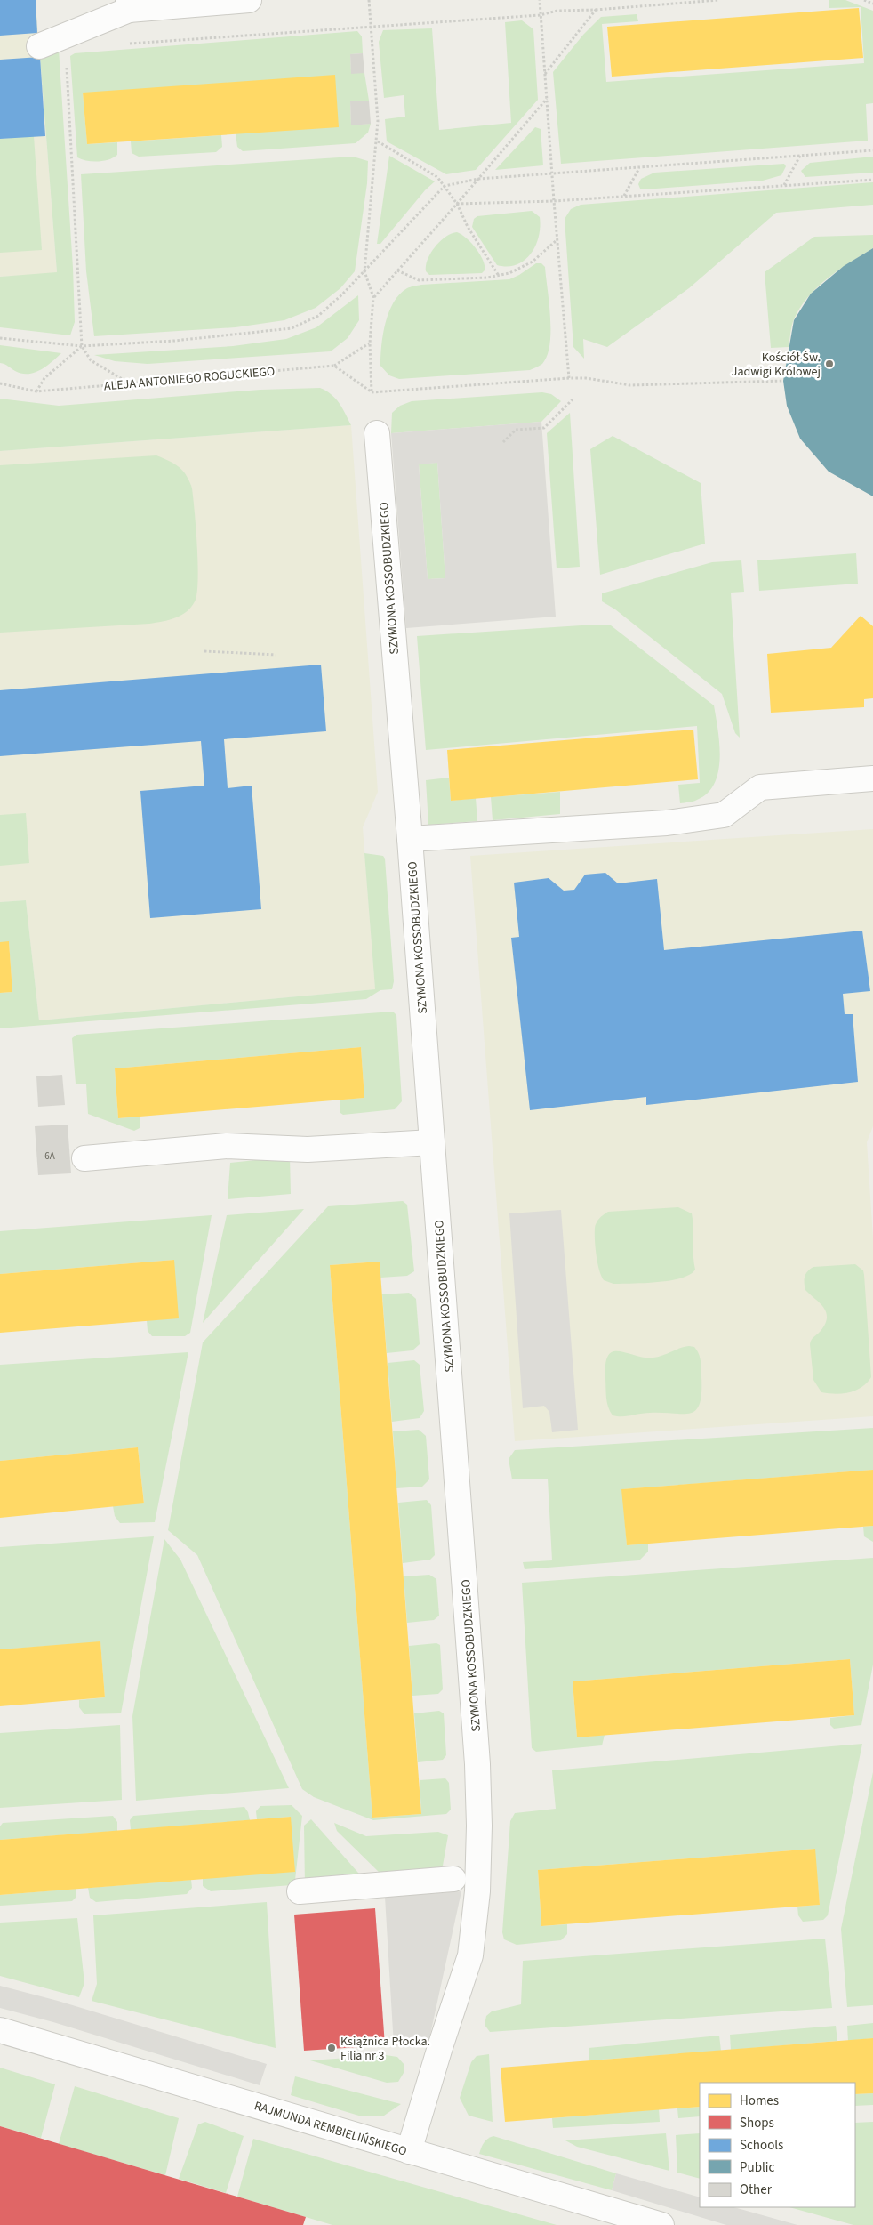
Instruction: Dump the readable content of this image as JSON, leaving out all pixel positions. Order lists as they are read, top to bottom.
{
  "streets": {
    "street": ["SZYMONA KOSSOBUDZKIEGO", "RAJMUNDA REMBIELIŃSKIEGO"],
    "path": ["ALEJA ANTONIEGO ROGUCKIEGO"]
  },
  "crossings": [
    ["SZYMONA KOSSOBUDZKIEGO", "RAJMUNDA REMBIELIŃSKIEGO"]
  ],
  "places": ["Kościół Św. Jadwigi Królowej", "Książnica Płocka. Filia nr 3"],
  "house_numbers": ["6A"],
  "legend": [
    "Homes",
    "Shops",
    "Schools",
    "Public",
    "Other"
  ]
}
